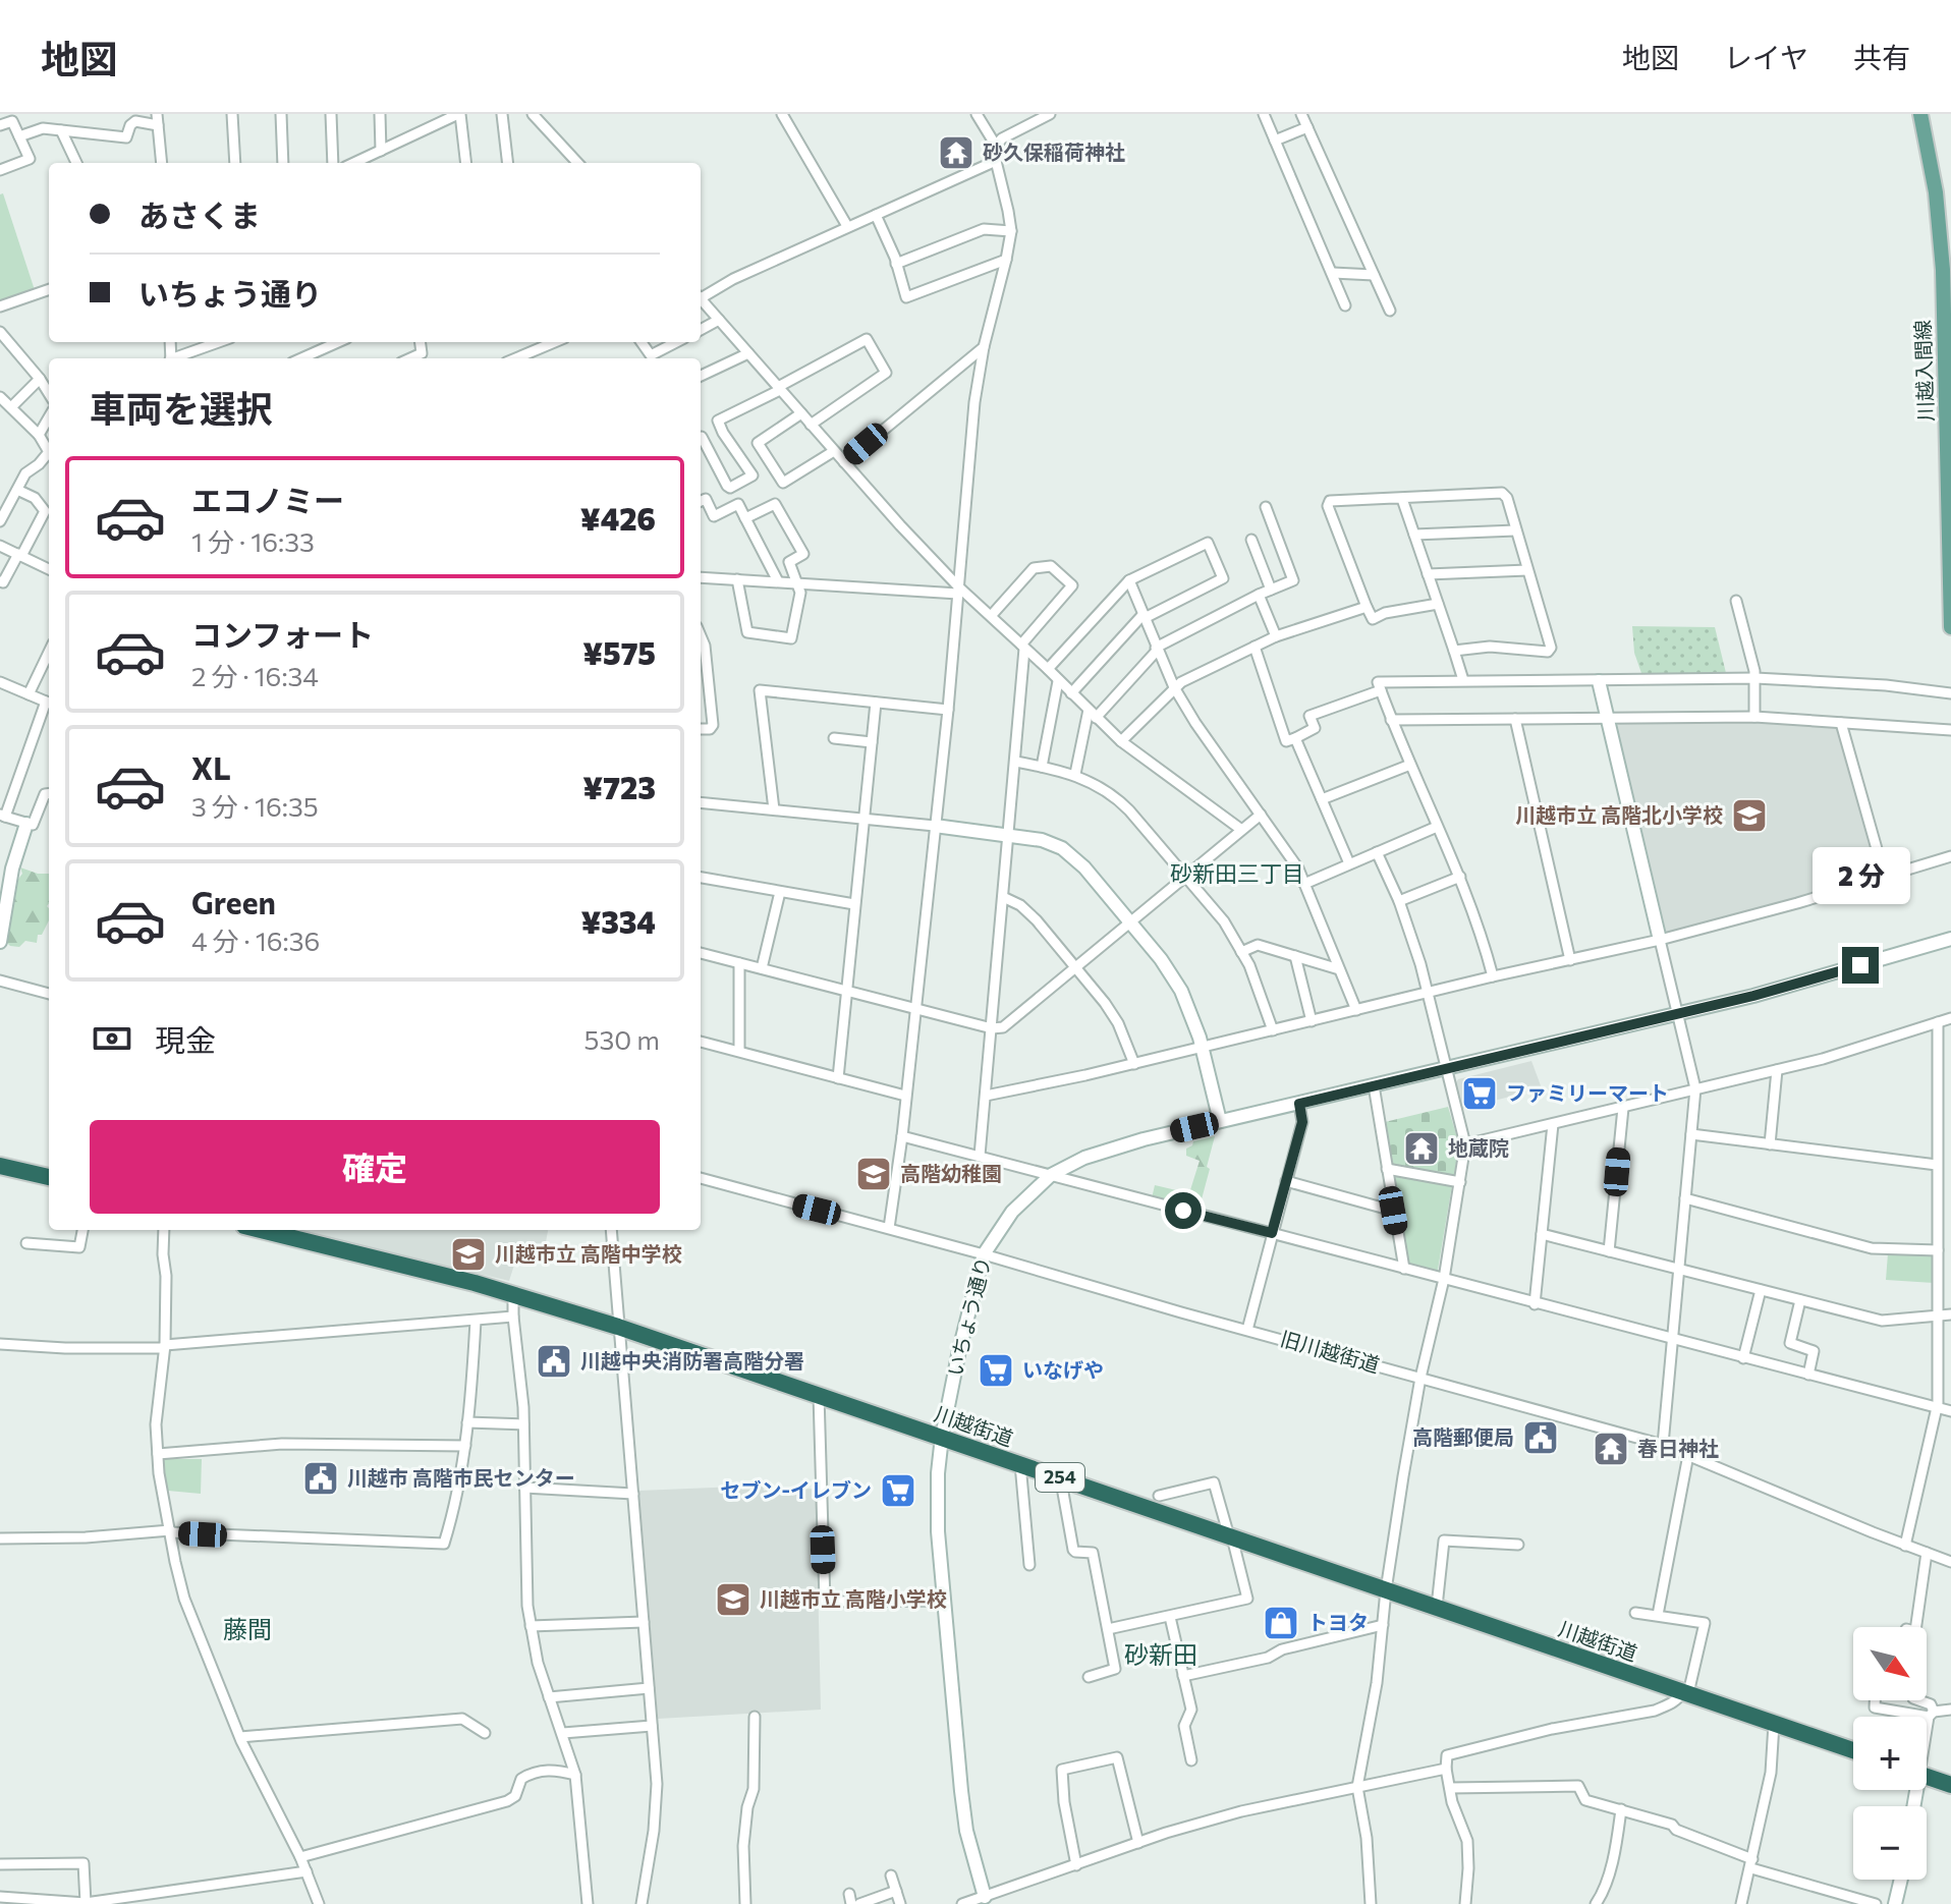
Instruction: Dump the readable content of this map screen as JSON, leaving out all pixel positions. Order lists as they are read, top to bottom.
{
  "streets": {
    "highway": ["川越街道", "254"],
    "main road": ["川越入間線"],
    "street": ["いちょう通り", "旧川越街道"]
  },
  "crossings": [
    ["いちょう通り", "旧川越街道"],
    ["いちょう通り", "川越街道"]
  ],
  "districts": ["砂新田三丁目", "藤間", "砂新田"],
  "places": {
    "temple": ["砂久保稲荷神社", "地蔵院", "春日神社"],
    "school or university": [
      "川越市立 高階北小学校",
      "高階幼稚園",
      "川越市立 高階中学校",
      "川越市立 高階小学校"
    ],
    "supermarket": ["ファミリーマート", "いなげや", "セブン-イレブン"],
    "public building": ["川越中央消防署高階分署", "高階郵便局", "川越市 高階市民センター"],
    "shop": ["トヨタ"]
  },
  "north": "bottom right",
  "page": {
    "header": "地図",
    "nav": ["地図", "レイヤ", "共有"],
    "banner": ["あさくま", "いちょう通り"],
    "heading": "車両を選択",
    "list": [
      {
        "name": "エコノミー",
        "note": "1 分 · 16:33",
        "value": "¥426"
      },
      {
        "name": "コンフォート",
        "note": "2 分 · 16:34",
        "value": "¥575"
      },
      {
        "name": "XL",
        "note": "3 分 · 16:35",
        "value": "¥723"
      },
      {
        "name": "Green",
        "note": "4 分 · 16:36",
        "value": "¥334"
      }
    ],
    "bubble": "2 分",
    "pay": ["現金", "530 m"],
    "buttons": "確定",
    "map_buttons": ["+", "−"]
  }
}
